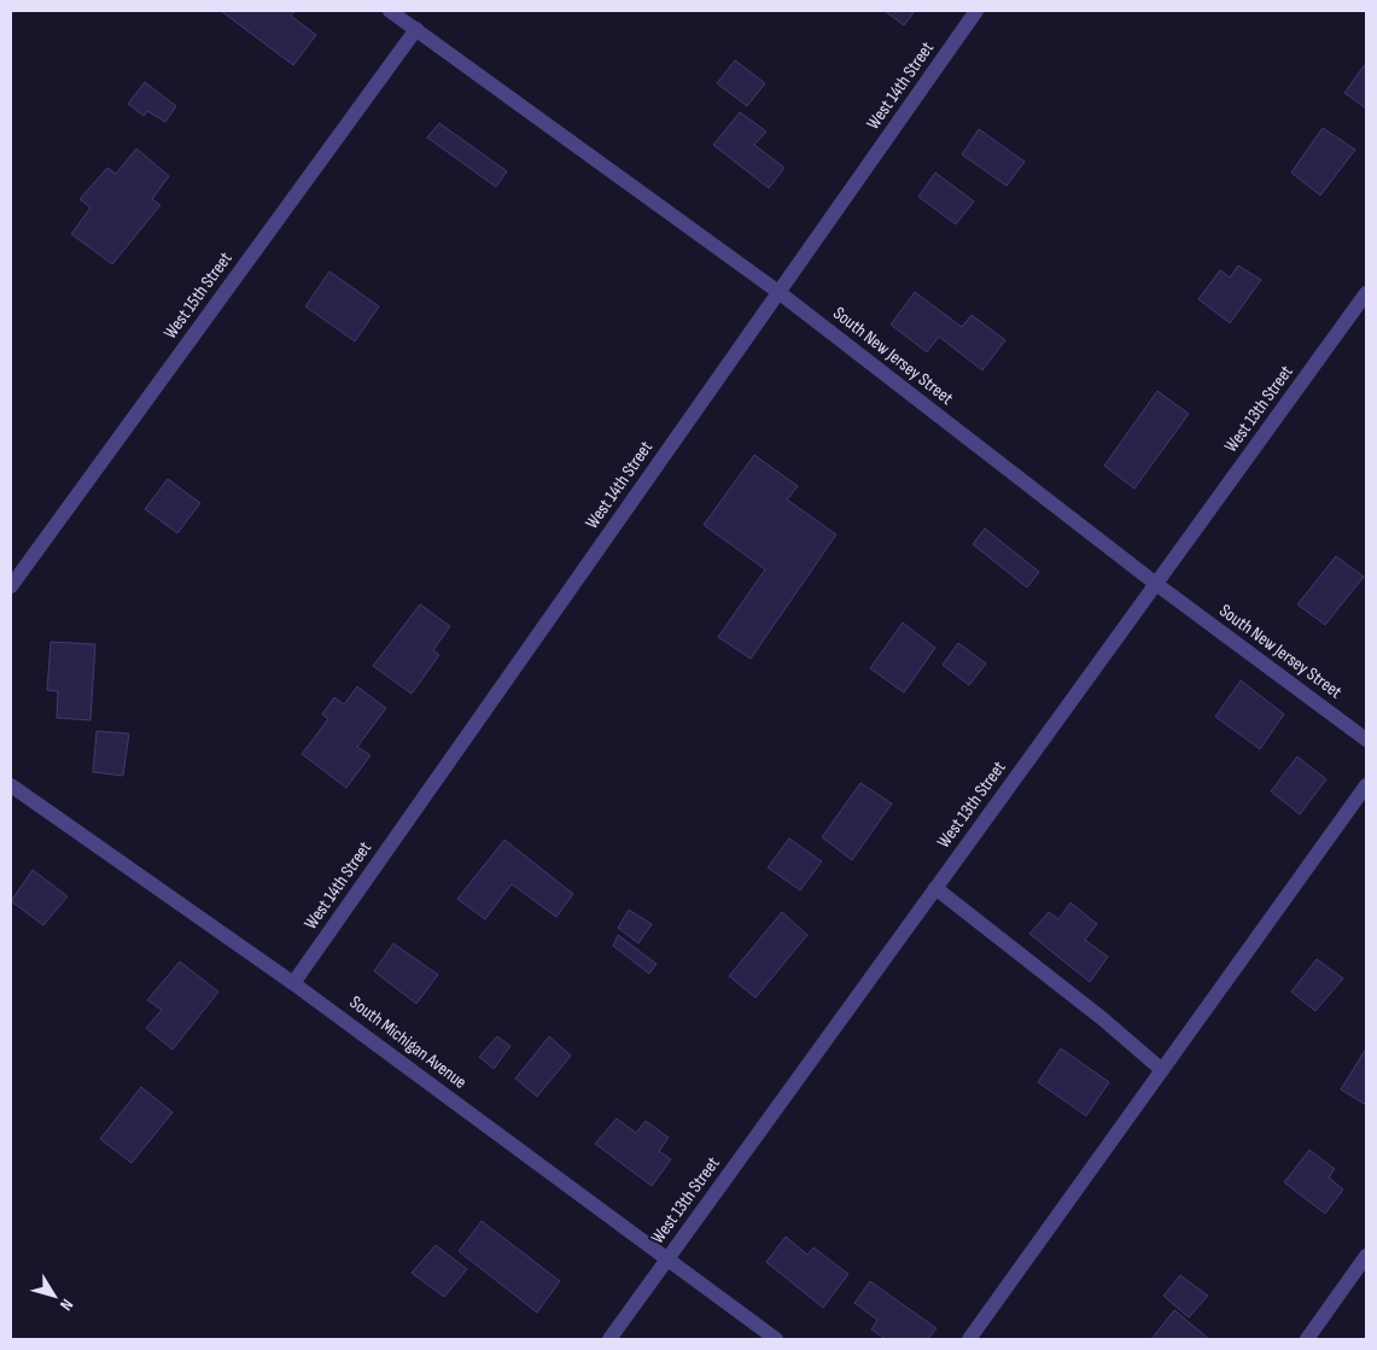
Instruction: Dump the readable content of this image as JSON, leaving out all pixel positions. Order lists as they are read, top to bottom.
{
  "streets": {
    "street": [
      "West 14th Street",
      "West 15th Street",
      "South New Jersey Street",
      "West 13th Street",
      "South Michigan Avenue"
    ]
  },
  "crossings": [
    ["West 14th Street", "South New Jersey Street"],
    ["West 14th Street", "South Michigan Avenue"],
    ["West 15th Street", "South New Jersey Street"],
    ["South New Jersey Street", "West 13th Street"],
    ["West 13th Street", "South Michigan Avenue"]
  ],
  "north": "bottom right"
}
